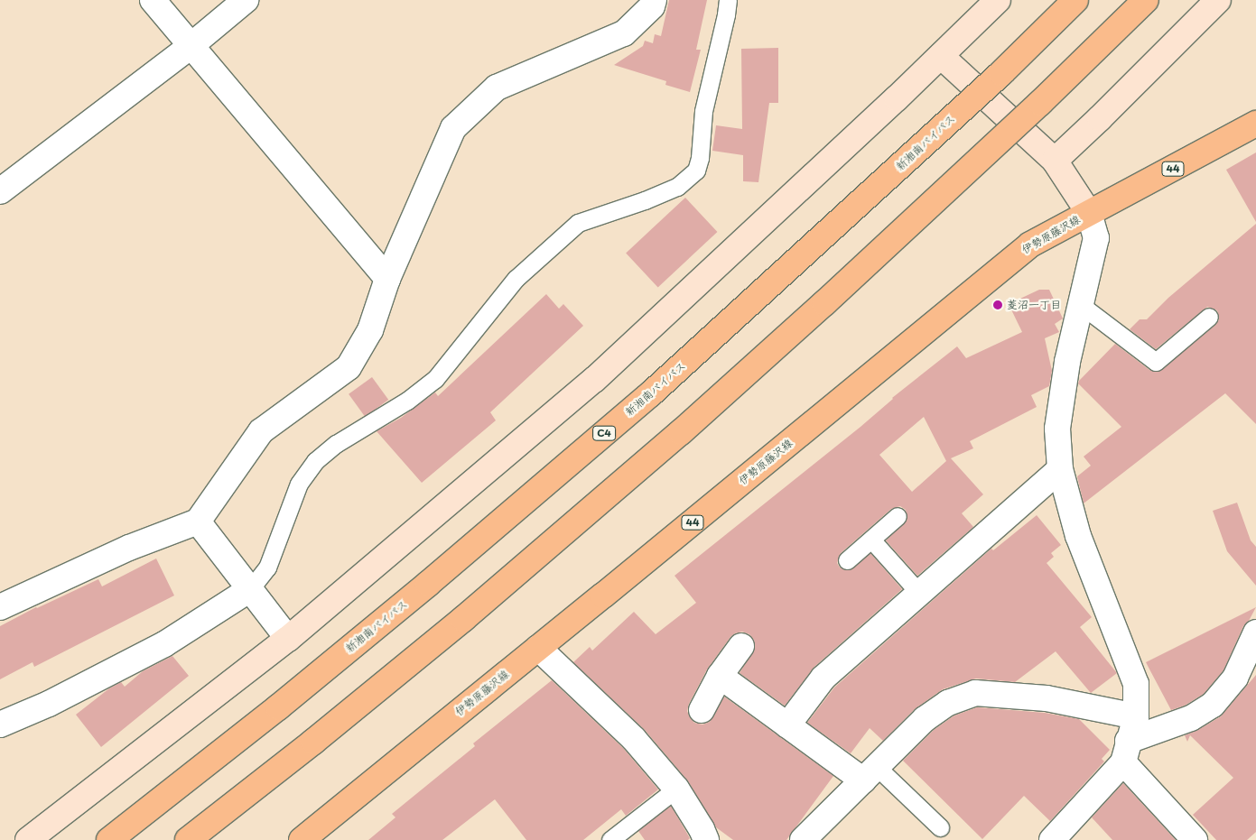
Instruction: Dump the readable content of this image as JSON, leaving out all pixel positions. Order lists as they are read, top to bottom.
{
  "streets": {
    "main road": [
      "新湘南バイパス",
      "44",
      "伊勢原藤沢線",
      "C4"
    ]
  },
  "places": ["菱沼一丁目"]
}
